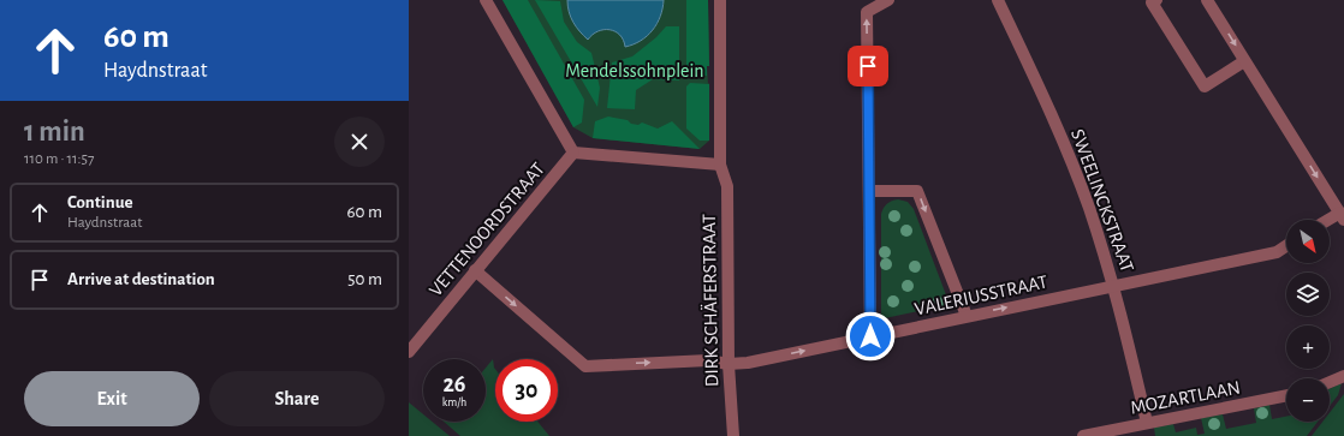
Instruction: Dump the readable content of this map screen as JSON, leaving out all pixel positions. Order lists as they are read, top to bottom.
{
  "streets": {
    "street": [
      "SWEELINCKSTRAAT",
      "VETTENOORDSTRAAT",
      "VALERIUSSTRAAT",
      "DIRK SCHÄFERSTRAAT",
      "MOZARTLAAN"
    ]
  },
  "crossings": [
    ["SWEELINCKSTRAAT", "VALERIUSSTRAAT"],
    ["SWEELINCKSTRAAT", "MOZARTLAAN"],
    ["VETTENOORDSTRAAT", "VALERIUSSTRAAT"],
    ["VALERIUSSTRAAT", "DIRK SCHÄFERSTRAAT"]
  ],
  "one_way": ["VALERIUSSTRAAT"],
  "parks": ["Mendelssohnplein"],
  "north": "bottom right",
  "page": {
    "turn": ["60 m", "Haydnstraat"],
    "heading": ["1 min", "110 m · 11:57"],
    "list": [
      {
        "name": "Continue",
        "note": "Haydnstraat",
        "value": "60 m"
      },
      {
        "name": "Arrive at destination",
        "value": "50 m"
      }
    ],
    "map_buttons": ["+", "−"],
    "speed": "26 km/h",
    "limit": "30",
    "buttons": ["Exit", "Share"]
  }
}
